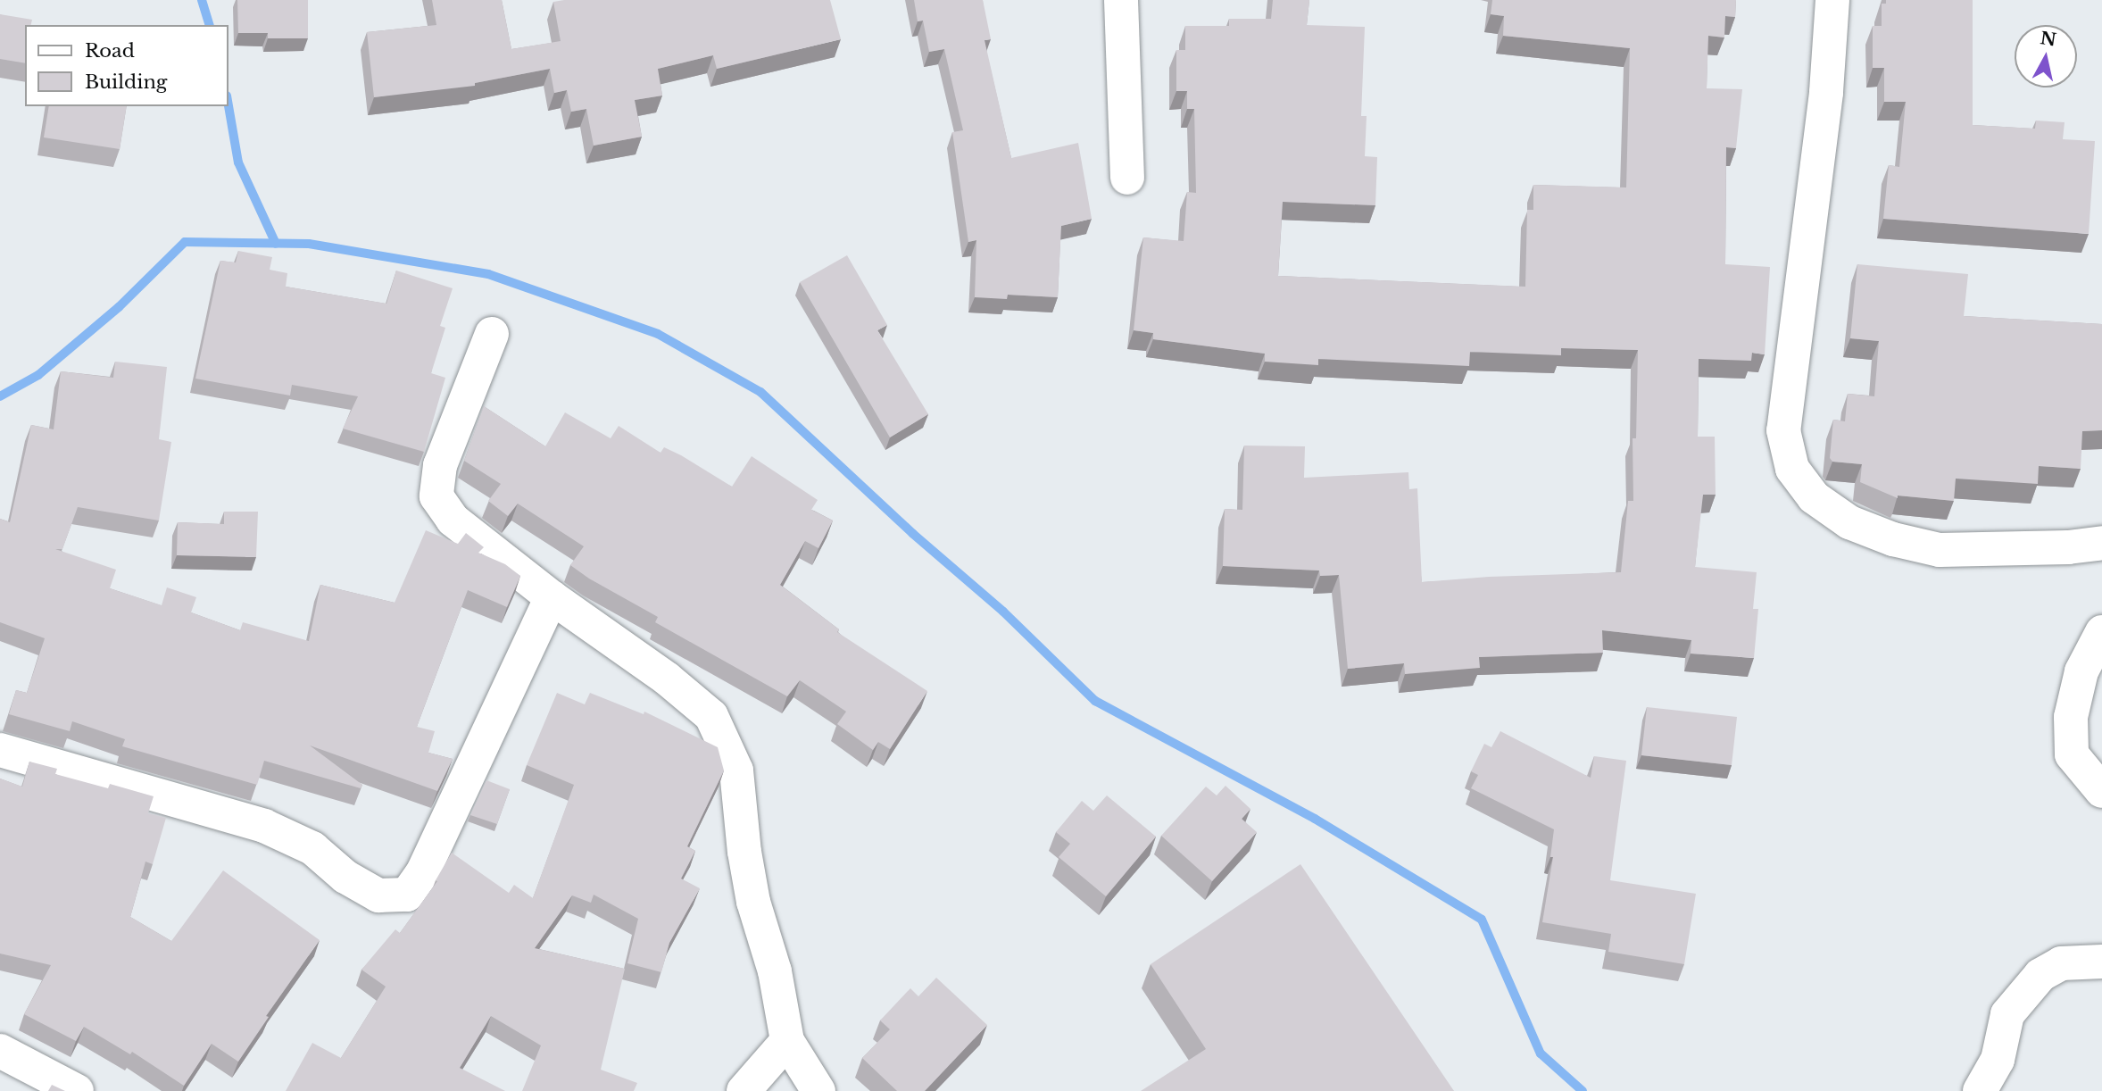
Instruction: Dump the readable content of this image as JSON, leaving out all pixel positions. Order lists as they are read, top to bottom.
{
  "legend": ["Road", "Building"],
  "north": "top"
}
